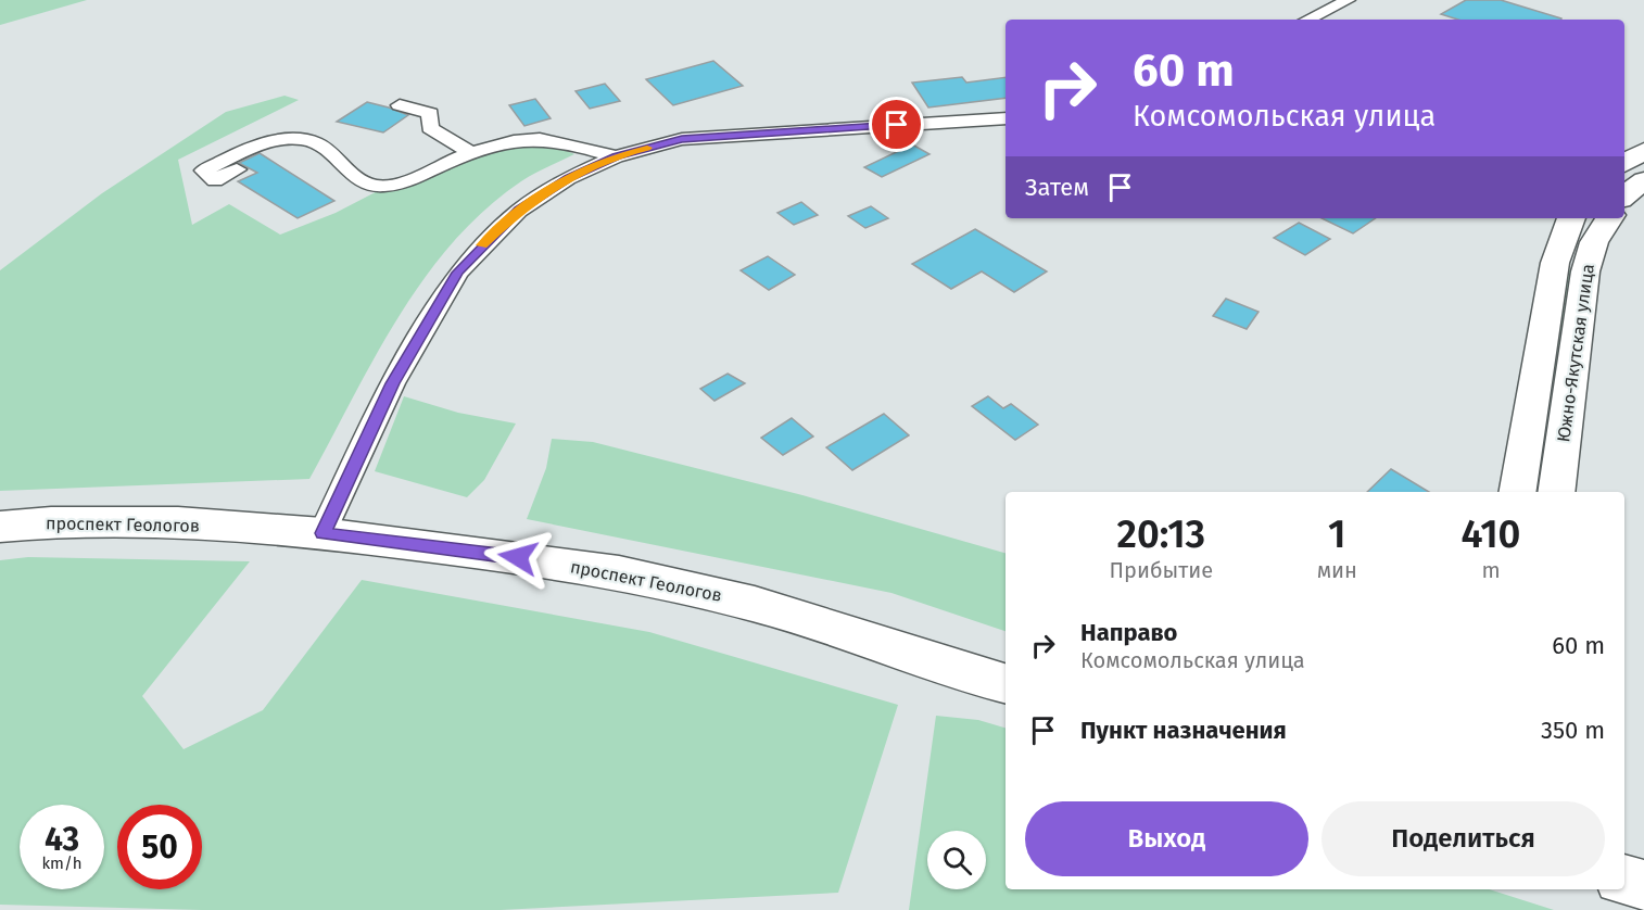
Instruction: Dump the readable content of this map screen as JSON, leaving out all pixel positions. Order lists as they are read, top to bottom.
{
  "streets": {
    "street": ["Южно-Якутская улица", "проспект Геологов"]
  },
  "page": {
    "turn": ["60 m", "Комсомольская улица"],
    "then": "Затем",
    "eta": [
      "20:13",
      "Прибытие",
      "1",
      "мин",
      "410",
      "m"
    ],
    "list": [
      {
        "name": "Направо",
        "note": "Комсомольская улица",
        "value": "60 m"
      },
      {
        "name": "Пункт назначения",
        "value": "350 m"
      }
    ],
    "buttons": ["Выход", "Поделиться"],
    "speed": "43 km/h",
    "limit": "50"
  }
}
